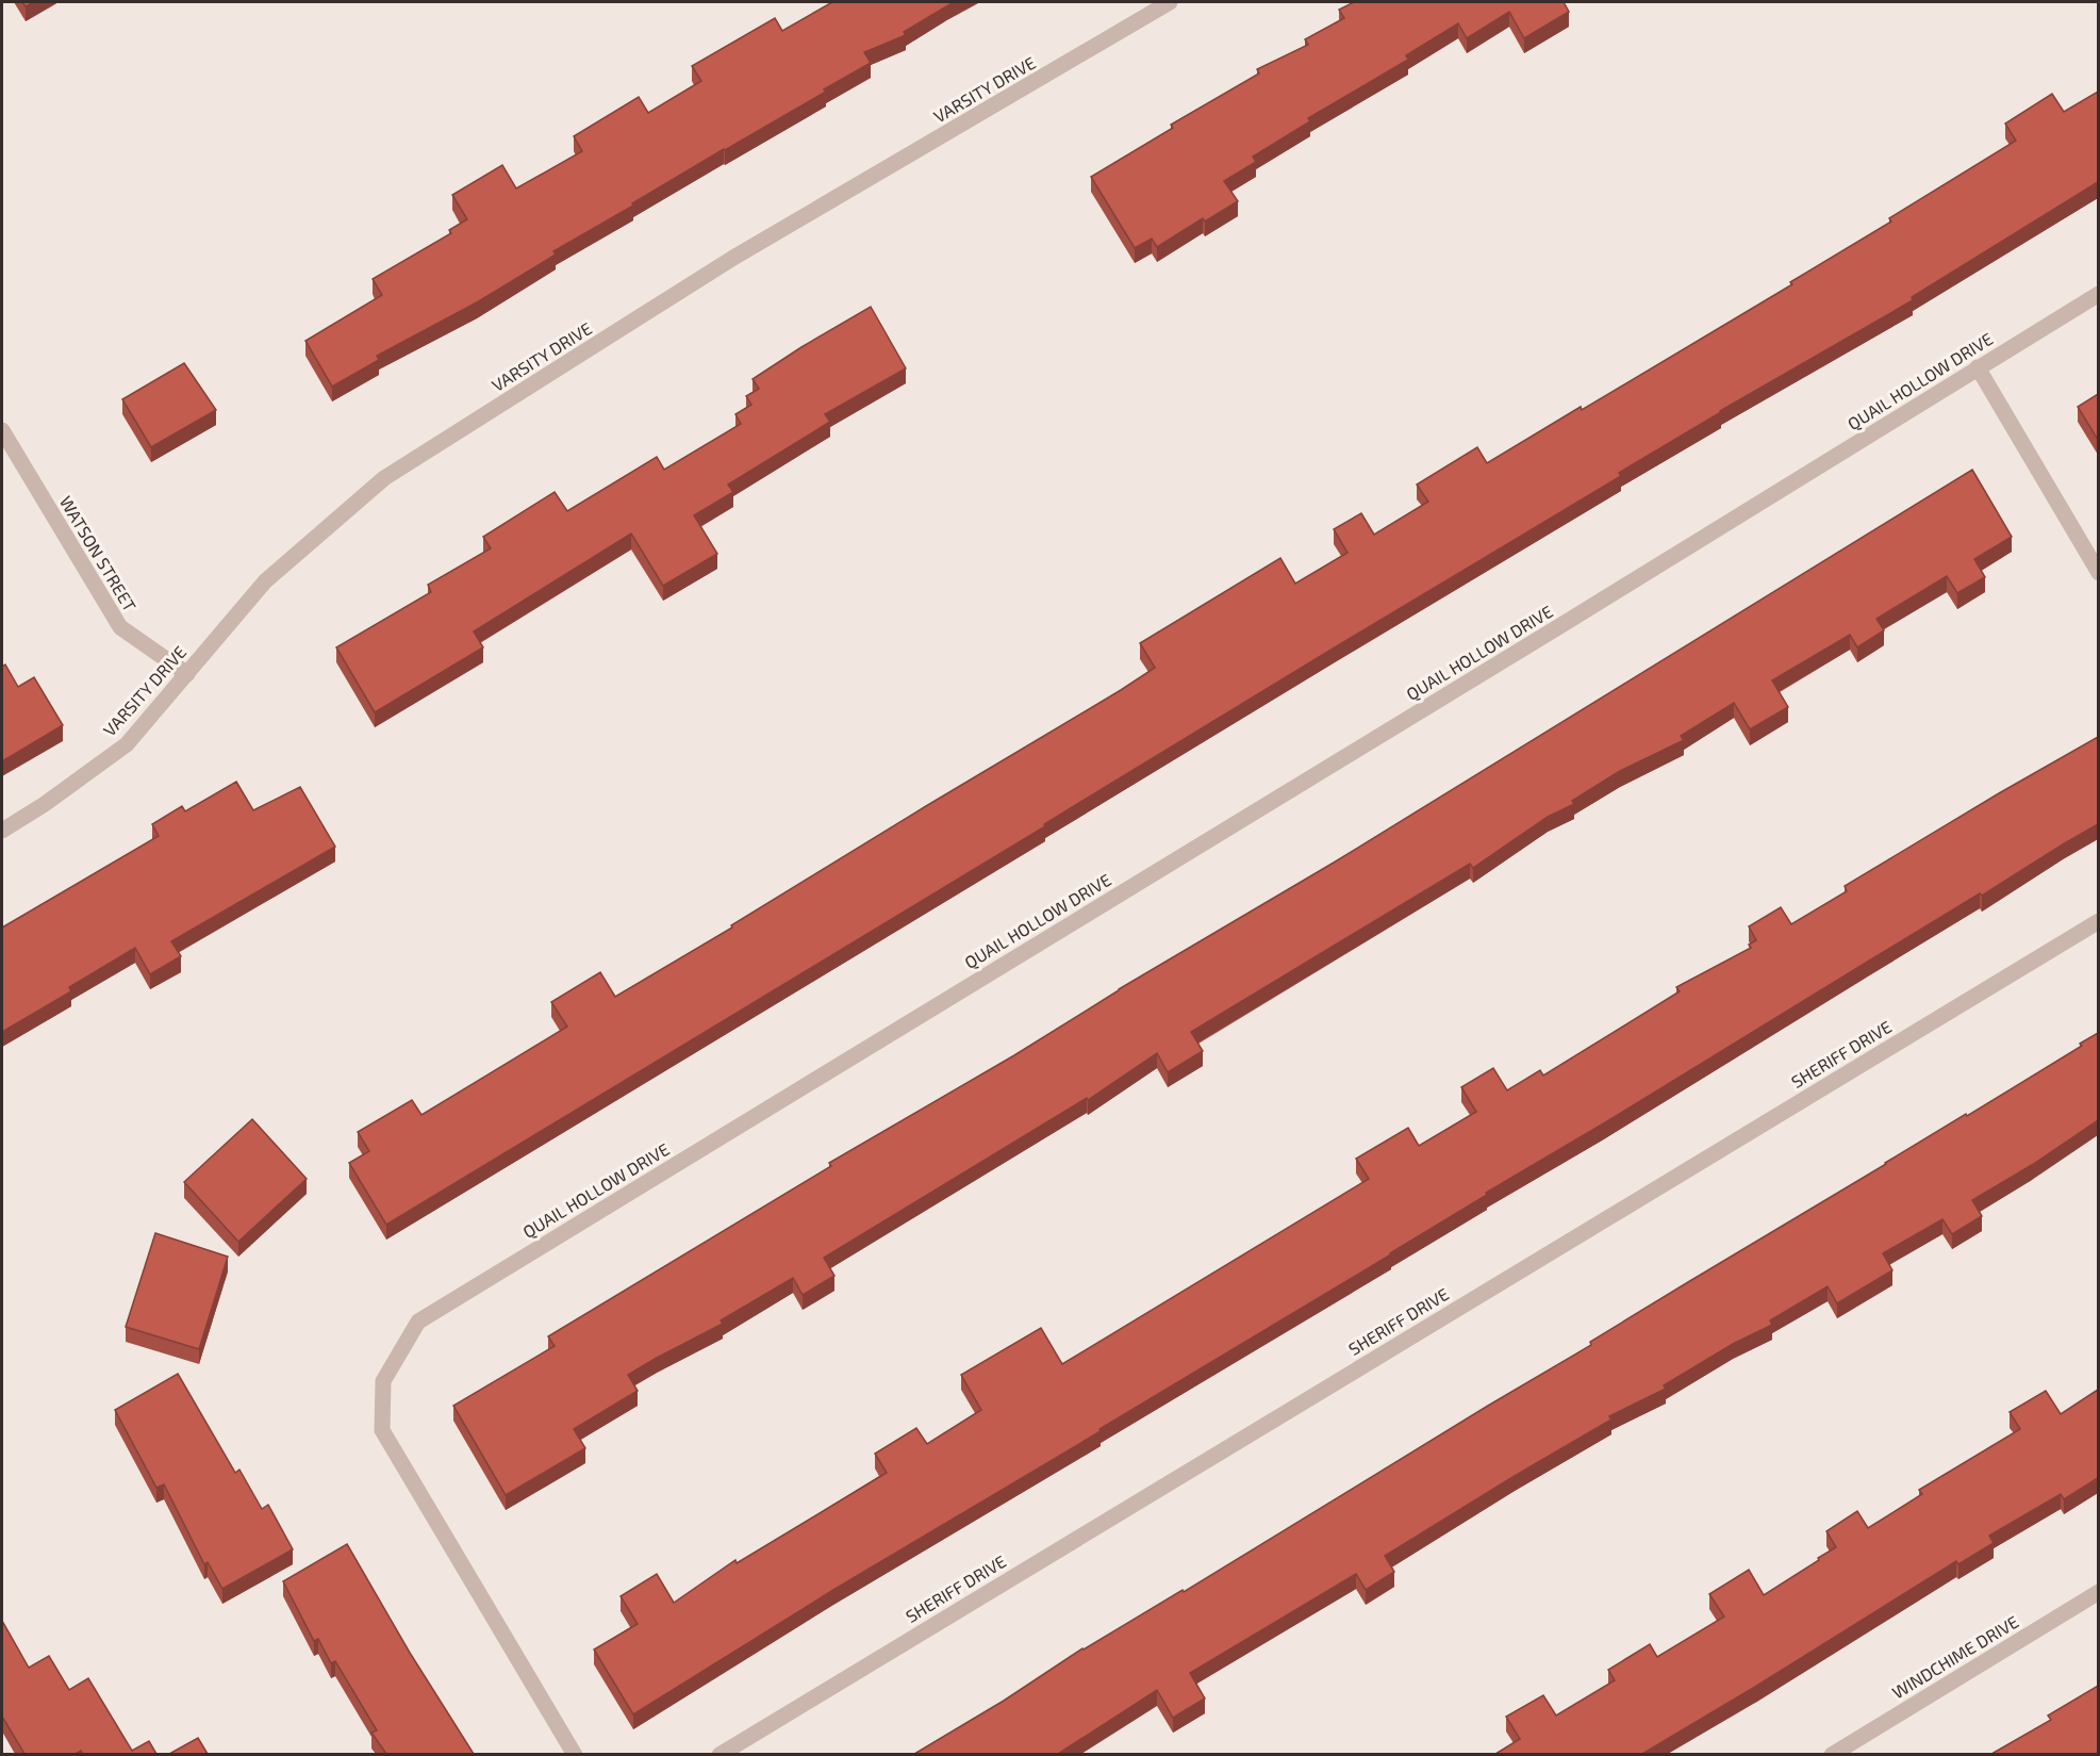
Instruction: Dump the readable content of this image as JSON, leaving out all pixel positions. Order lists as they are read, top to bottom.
{
  "streets": {
    "street": [
      "VARSITY DRIVE",
      "QUAIL HOLLOW DRIVE",
      "WATSON STREET",
      "SHERIFF DRIVE",
      "WINDCHIME DRIVE"
    ]
  },
  "crossings": [
    ["VARSITY DRIVE", "WATSON STREET"]
  ]
}
